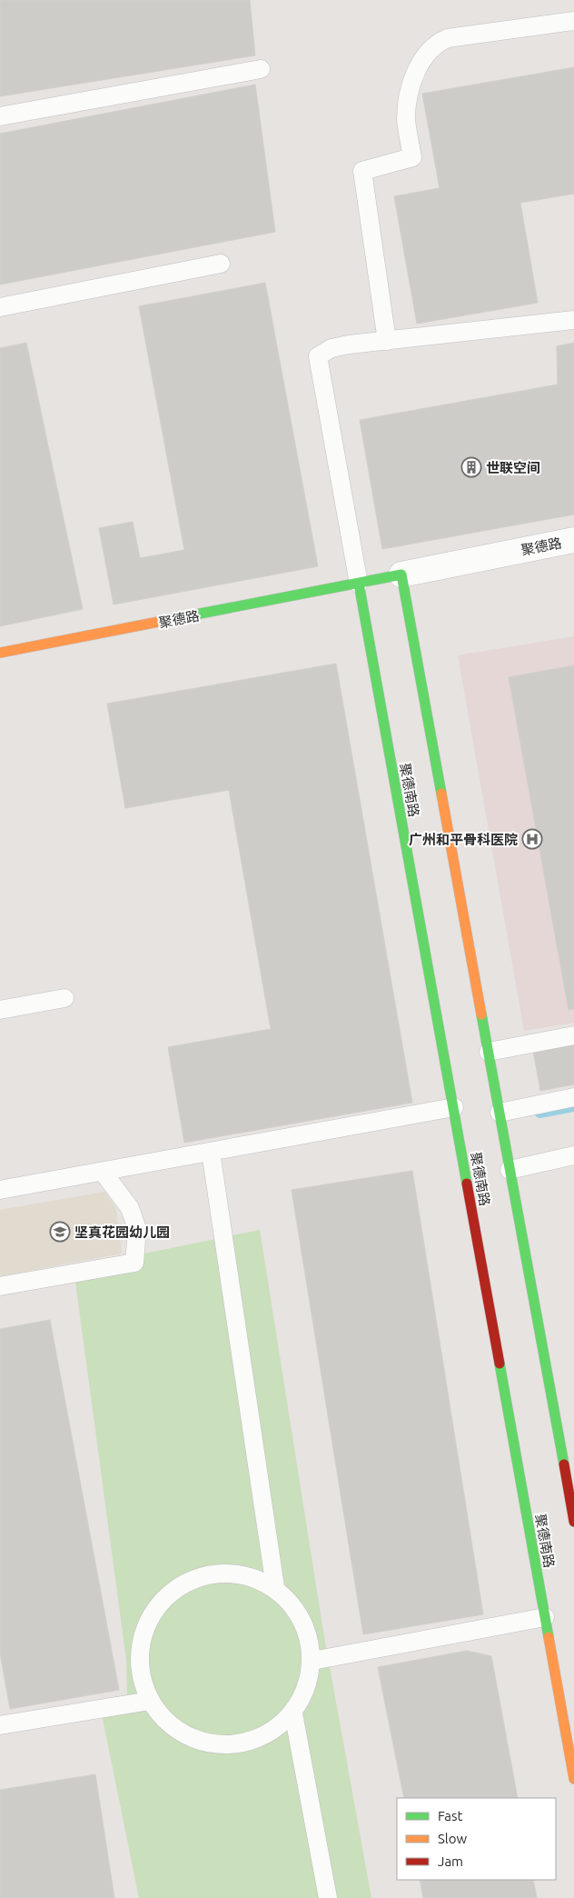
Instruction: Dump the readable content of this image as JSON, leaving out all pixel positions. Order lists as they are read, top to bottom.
{
  "streets": {
    "street": ["聚德路", "聚德南路"]
  },
  "crossings": [
    ["聚德路", "聚德南路"]
  ],
  "places": {
    "building": ["世联空间"],
    "hospital": ["广州和平骨科医院"],
    "school or university": ["坚真花园幼儿园"]
  },
  "legend": ["Fast", "Slow", "Jam"]
}
